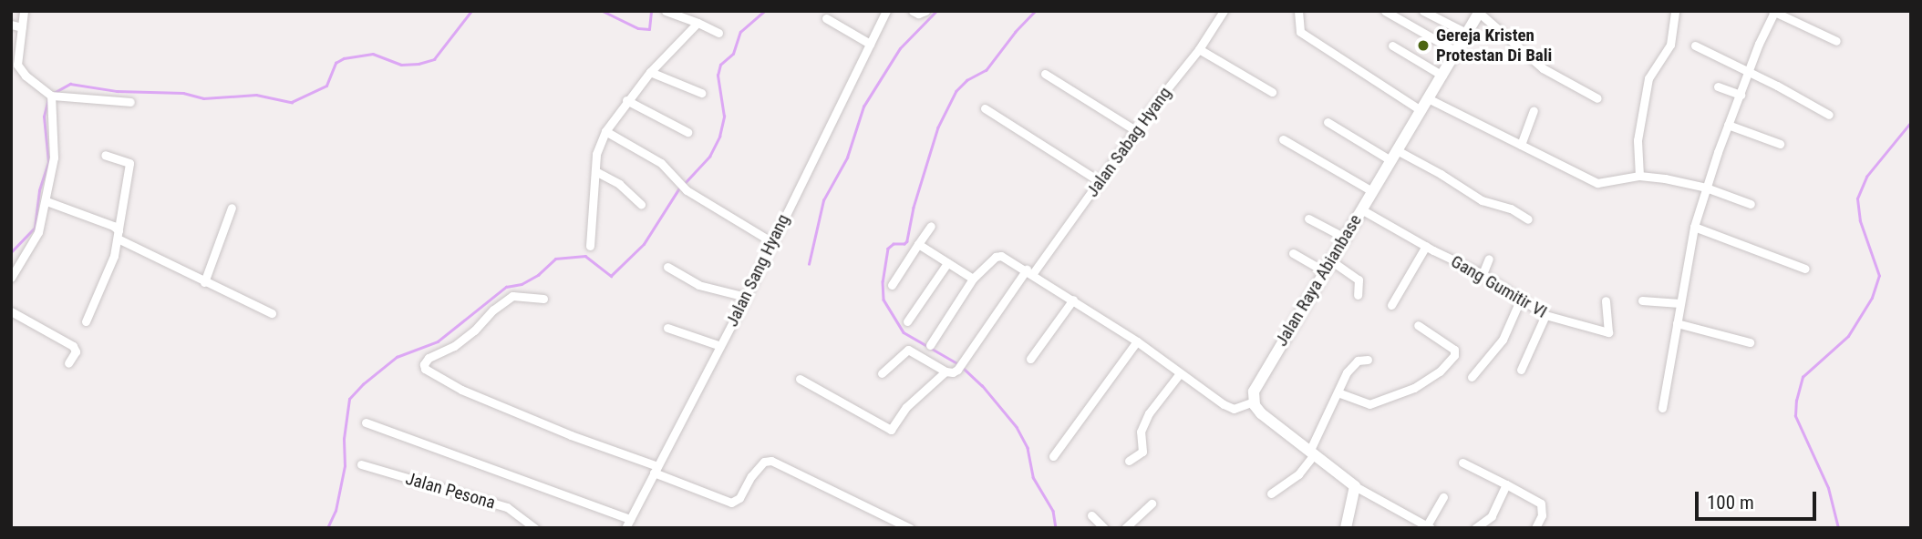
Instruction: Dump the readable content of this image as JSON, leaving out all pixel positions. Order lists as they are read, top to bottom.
{
  "streets": {
    "main road": ["Jalan Raya Abianbase"],
    "street": [
      "Jalan Sabag Hyang",
      "Jalan Sang Hyang",
      "Gang Gumitir VI",
      "Jalan Pesona"
    ]
  },
  "crossings": [
    ["Jalan Raya Abianbase", "Gang Gumitir VI"]
  ],
  "places": ["Gereja Kristen Protestan Di Bali"],
  "scale_bar": "100 m"
}
